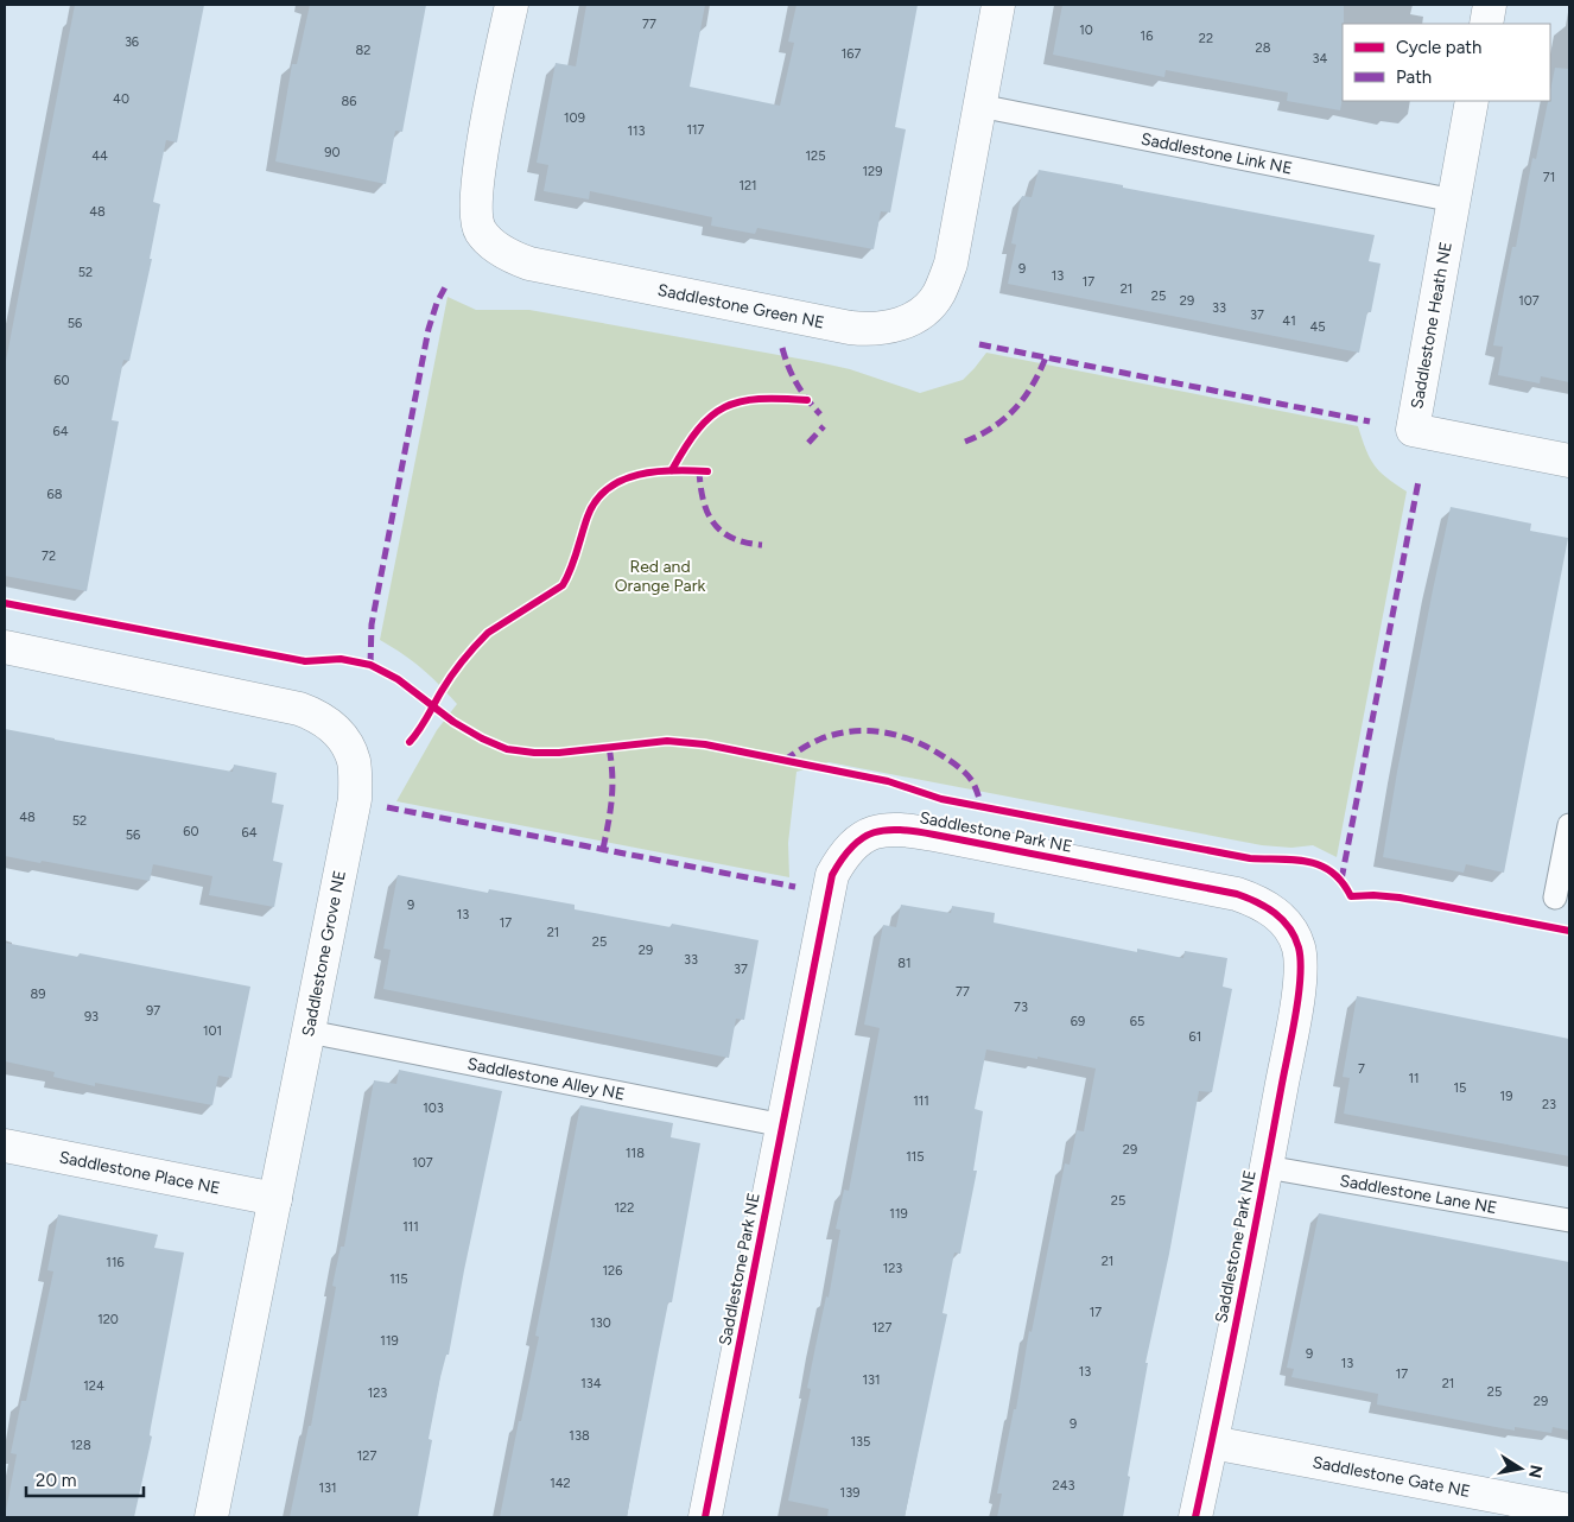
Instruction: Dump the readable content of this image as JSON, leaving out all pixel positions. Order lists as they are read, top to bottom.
{
  "streets": {
    "street": [
      "Saddlestone Green NE",
      "Saddlestone Heath NE",
      "Saddlestone Park NE",
      "Saddlestone Grove NE",
      "Saddlestone Place NE",
      "Saddlestone Gate NE"
    ],
    "lane": ["Saddlestone Link NE", "Saddlestone Alley NE", "Saddlestone Lane NE"]
  },
  "crossings": [
    ["Saddlestone Link NE", "Saddlestone Green NE"],
    ["Saddlestone Link NE", "Saddlestone Heath NE"],
    ["Saddlestone Park NE", "Saddlestone Alley NE"],
    ["Saddlestone Park NE", "Saddlestone Lane NE"],
    ["Saddlestone Park NE", "Saddlestone Gate NE"],
    ["Saddlestone Grove NE", "Saddlestone Alley NE"],
    ["Saddlestone Grove NE", "Saddlestone Place NE"]
  ],
  "parks": ["Red and Orange Park"],
  "house_numbers": [
    "77",
    "10",
    "16",
    "22",
    "36",
    "28",
    "82",
    "167",
    "34",
    "40",
    "86",
    "109",
    "117",
    "113",
    "90",
    "44",
    "125",
    "129",
    "71",
    "121",
    "48",
    "9",
    "52",
    "13",
    "17",
    "21",
    "25",
    "29",
    "107",
    "33",
    "37",
    "41",
    "56",
    "45",
    "60",
    "64",
    "68",
    "72",
    "48",
    "52",
    "60",
    "64",
    "56",
    "9",
    "13",
    "17",
    "21",
    "25",
    "29",
    "33",
    "81",
    "37",
    "77",
    "89",
    "73",
    "97",
    "93",
    "69",
    "65",
    "101",
    "61",
    "7",
    "11",
    "15",
    "19",
    "111",
    "23",
    "103",
    "29",
    "118",
    "115",
    "107",
    "25",
    "122",
    "119",
    "111",
    "21",
    "116",
    "123",
    "126",
    "115",
    "17",
    "120",
    "130",
    "127",
    "119",
    "9",
    "13",
    "13",
    "17",
    "131",
    "134",
    "21",
    "124",
    "25",
    "123",
    "29",
    "9",
    "138",
    "135",
    "128",
    "127",
    "142",
    "243",
    "131",
    "139"
  ],
  "legend": ["Cycle path", "Path"],
  "scale_bar": "20 m",
  "north": "right"
}
